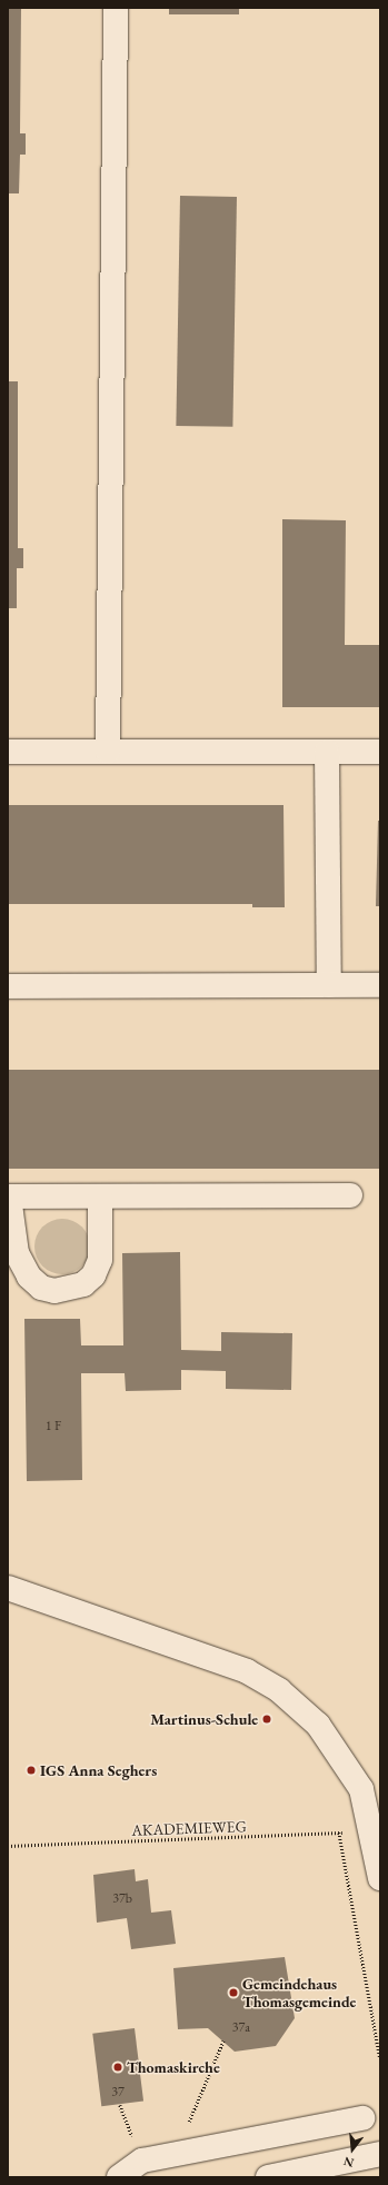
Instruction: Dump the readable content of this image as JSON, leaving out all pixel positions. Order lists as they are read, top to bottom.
{
  "streets": {
    "path": ["AKADEMIEWEG"]
  },
  "places": [
    "Martinus-Schule",
    "IGS Anna Seghers",
    "Gemeindehaus Thomasgemeinde",
    "Thomaskirche"
  ],
  "house_numbers": [
    "1 F",
    "37b",
    "37a",
    "37"
  ],
  "north": "bottom"
}
